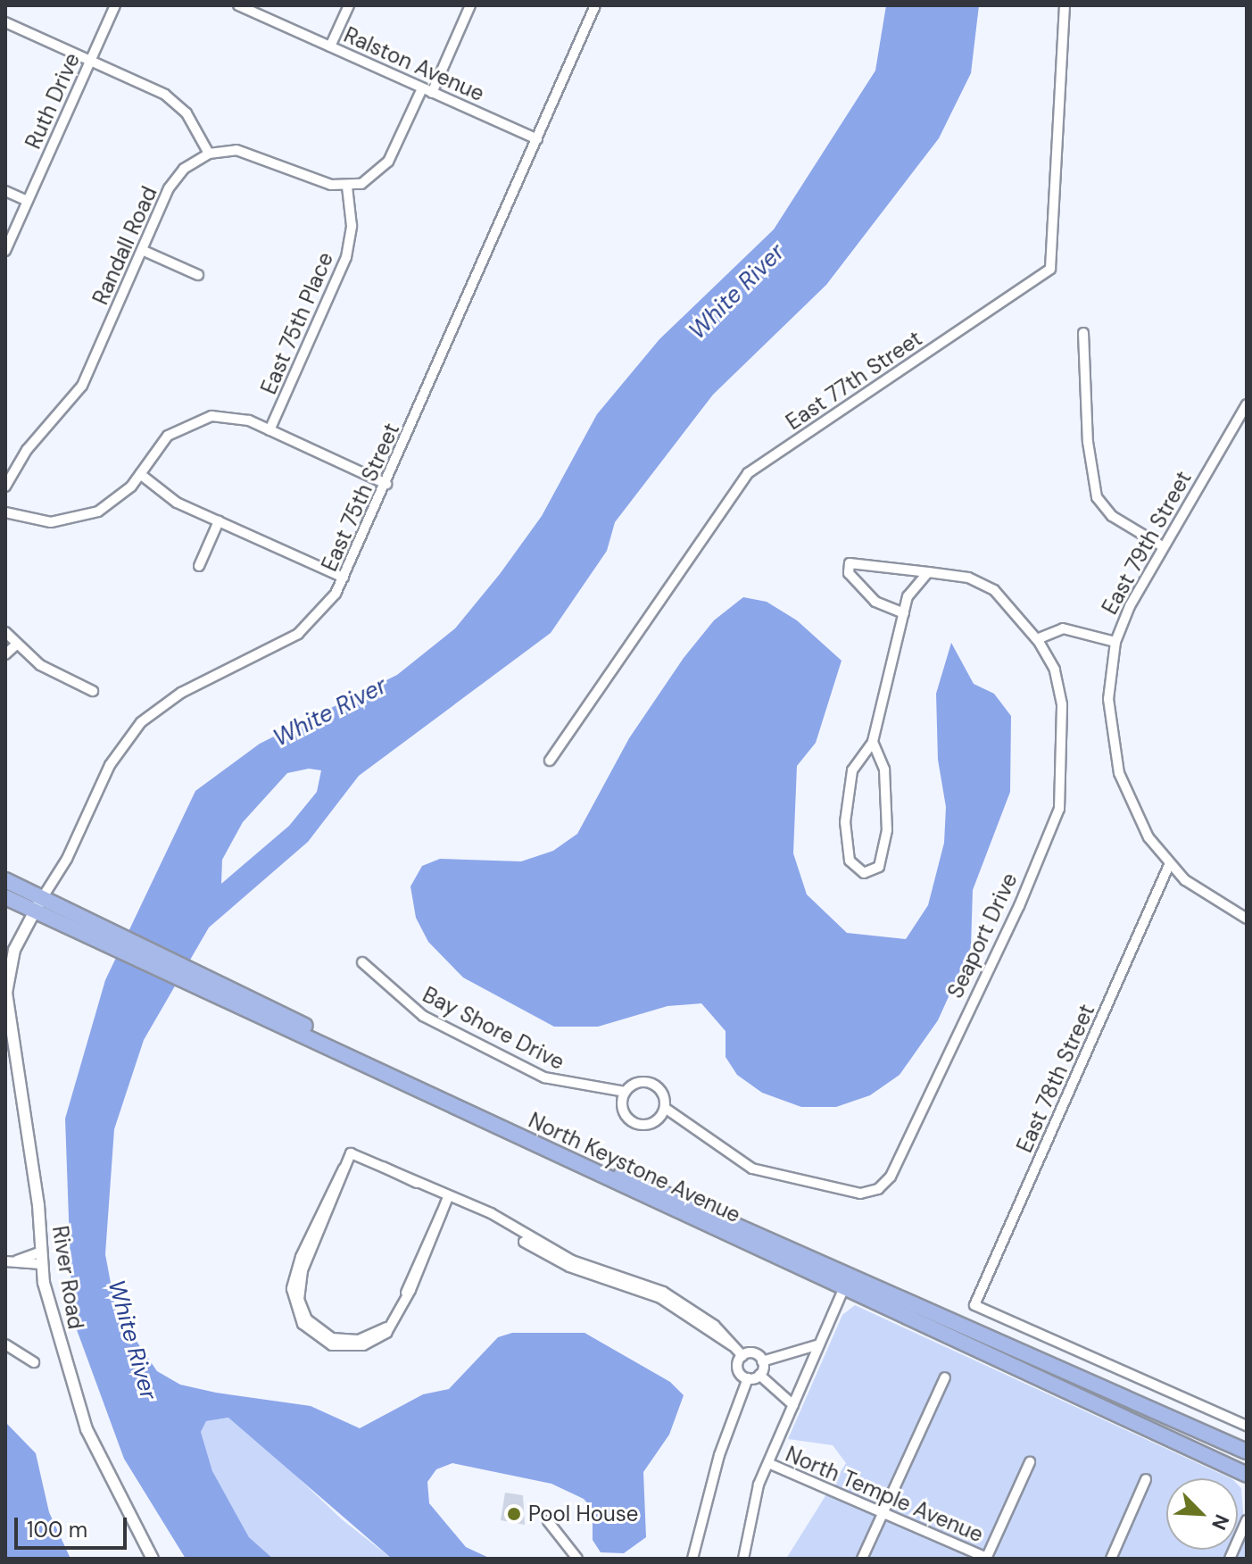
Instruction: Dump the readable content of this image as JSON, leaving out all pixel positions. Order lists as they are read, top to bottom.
{
  "streets": {
    "main road": ["North Keystone Avenue"],
    "street": [
      "Ralston Avenue",
      "Ruth Drive",
      "Randall Road",
      "East 75th Place",
      "East 77th Street",
      "East 75th Street",
      "East 79th Street",
      "Seaport Drive",
      "Bay Shore Drive",
      "East 78th Street",
      "River Road",
      "North Temple Avenue"
    ]
  },
  "crossings": [
    ["Ralston Avenue", "East 75th Street"],
    ["East 75th Street", "North Keystone Avenue"],
    ["East 75th Street", "River Road"],
    ["East 79th Street", "East 78th Street"],
    ["Seaport Drive", "Bay Shore Drive"],
    ["North Keystone Avenue", "River Road"]
  ],
  "water": ["White River"],
  "places": ["Pool House"],
  "scale_bar": "100 m",
  "north": "bottom right"
}
